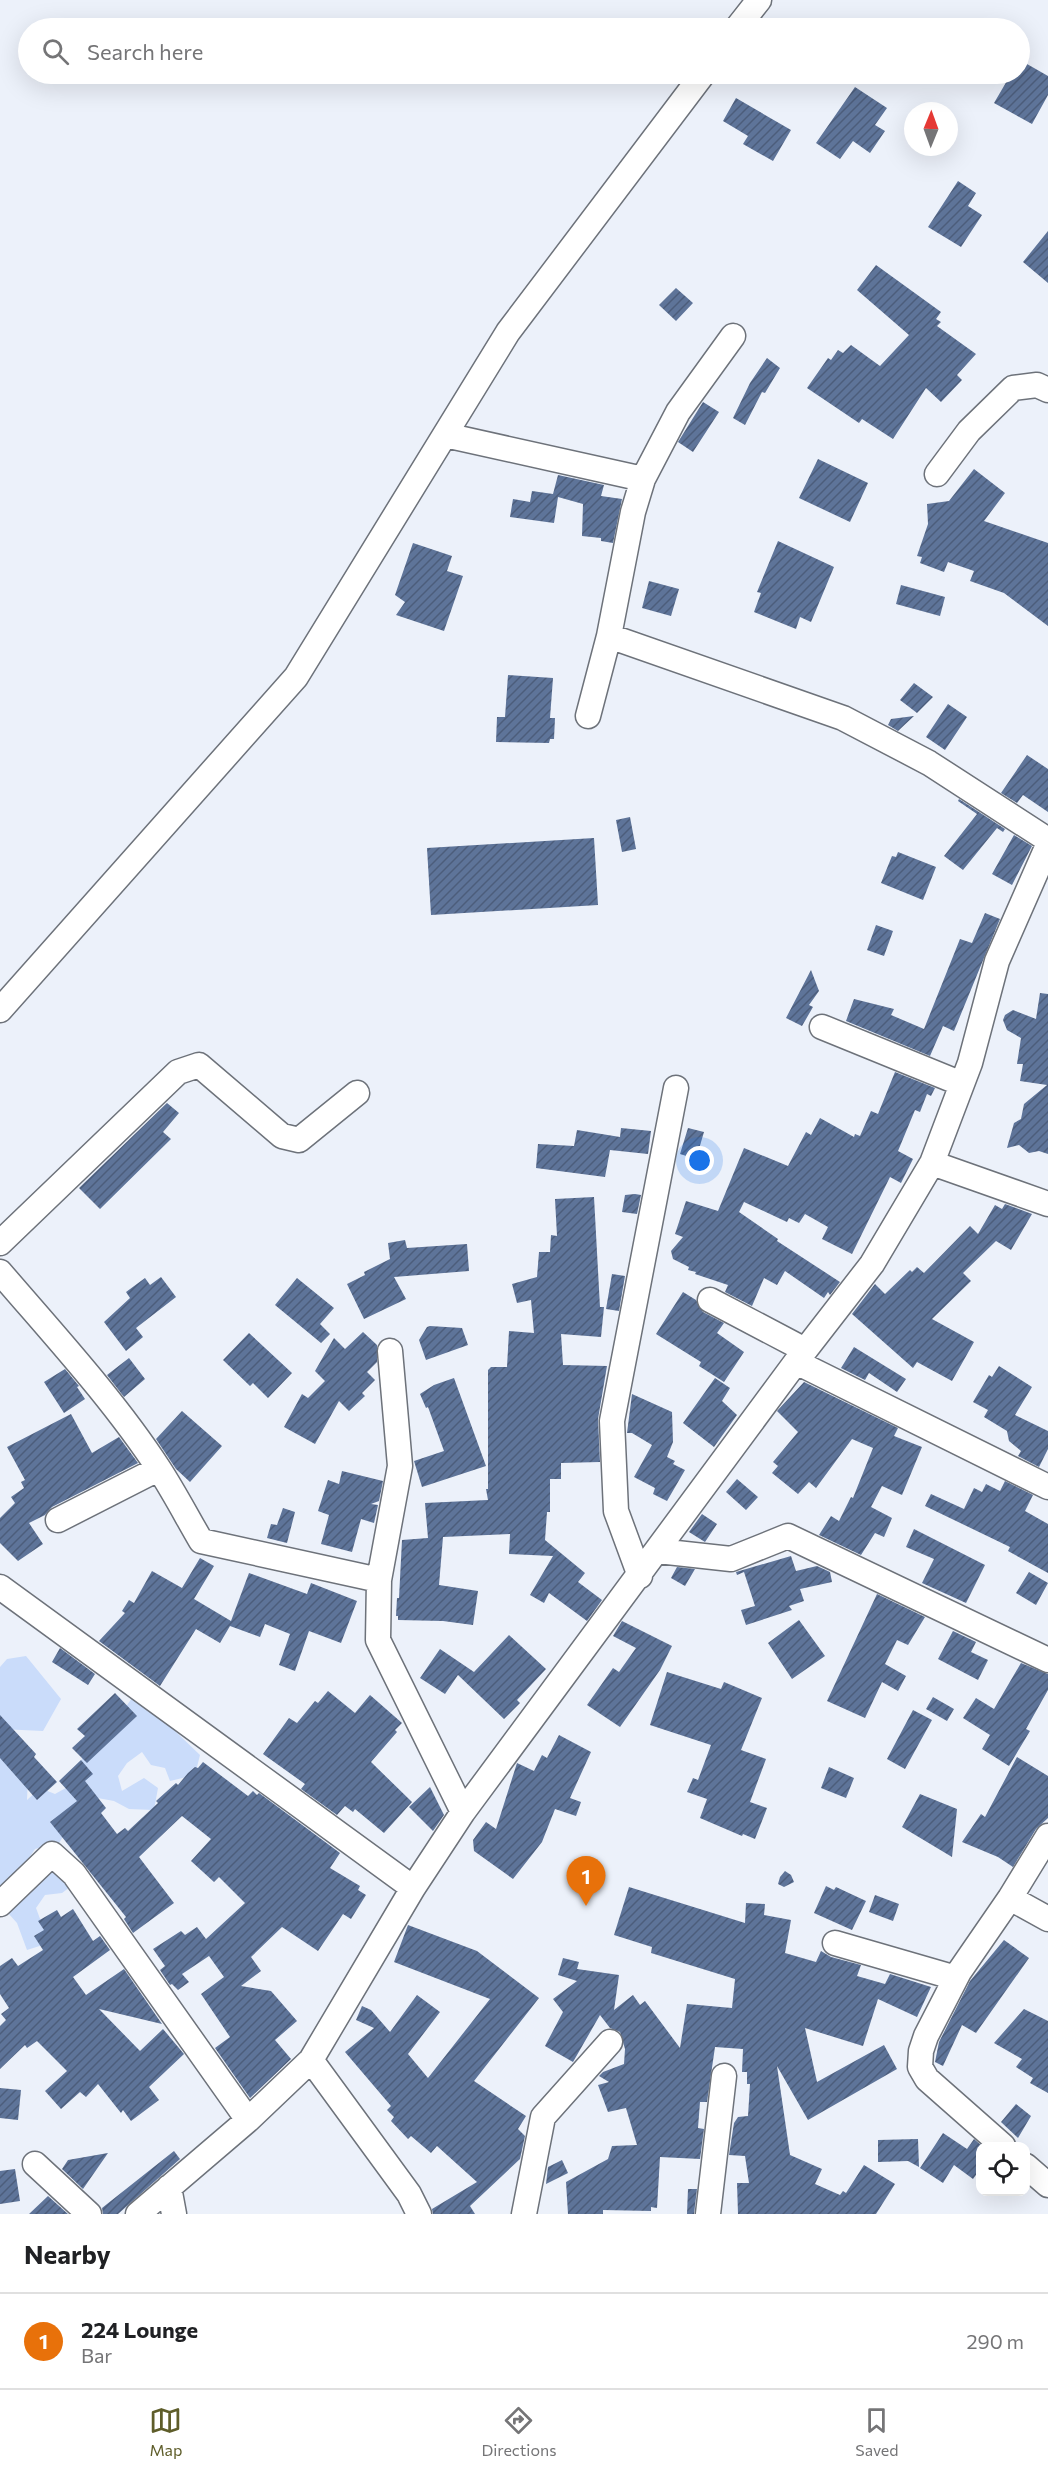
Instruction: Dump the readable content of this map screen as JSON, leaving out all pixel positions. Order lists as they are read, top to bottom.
{
  "north": "top",
  "page": {
    "search": "Search here",
    "pins": "1",
    "heading": "Nearby",
    "list": [
      {
        "mark": "1",
        "name": "224 Lounge",
        "note": "Bar",
        "value": "290 m"
      }
    ],
    "nav": ["Map", "Directions", "Saved"]
  }
}
